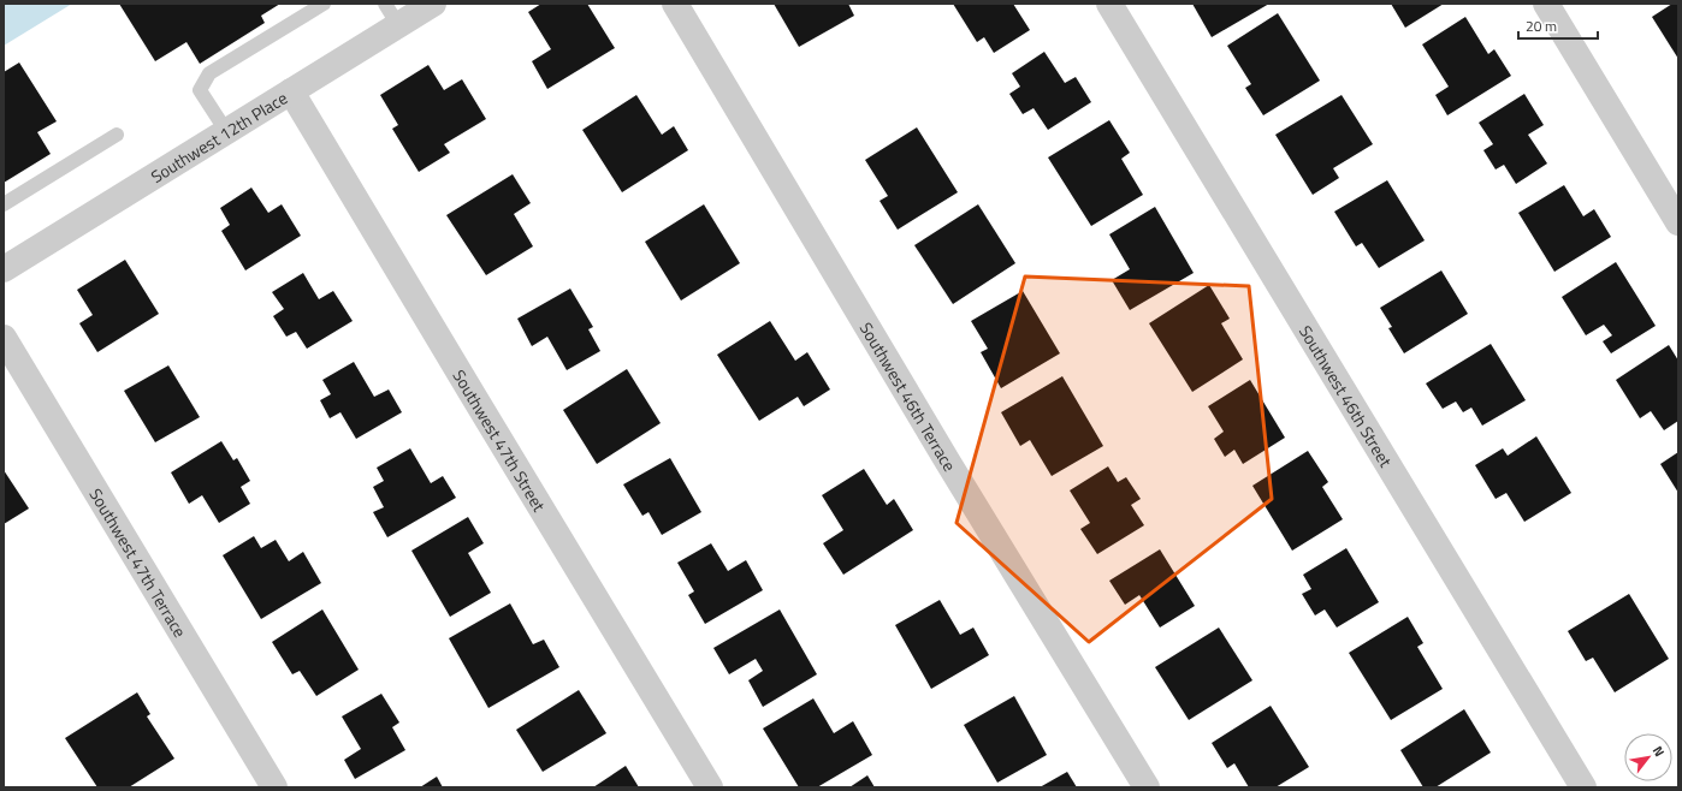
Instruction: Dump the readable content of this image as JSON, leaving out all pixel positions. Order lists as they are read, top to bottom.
{
  "streets": {
    "street": [
      "Southwest 12th Place",
      "Southwest 46th Street",
      "Southwest 46th Terrace",
      "Southwest 47th Street",
      "Southwest 47th Terrace"
    ]
  },
  "crossings": [
    ["Southwest 12th Place", "Southwest 47th Street"]
  ],
  "scale_bar": "20 m",
  "north": "top right"
}
